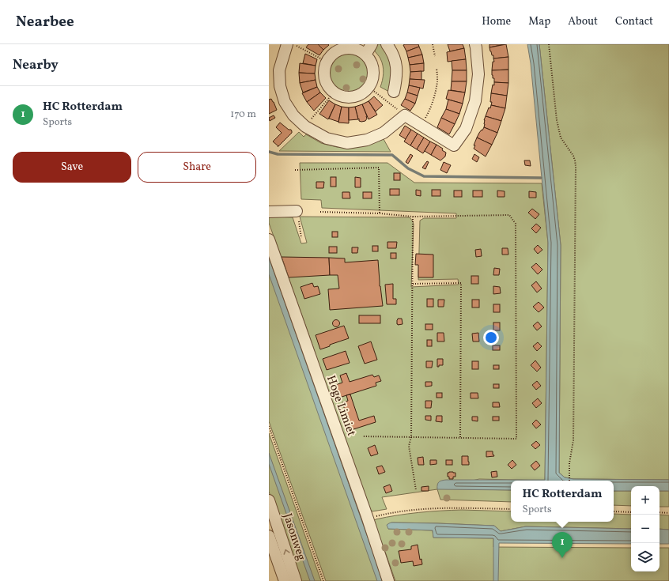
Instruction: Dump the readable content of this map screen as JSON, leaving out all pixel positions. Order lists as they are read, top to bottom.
{
  "streets": {
    "street": ["Hoge Limiet", "Jasonweg"]
  },
  "page": {
    "header": "Nearbee",
    "nav": [
      "Home",
      "Map",
      "About",
      "Contact"
    ],
    "heading": "Nearby",
    "list": [
      {
        "mark": "1",
        "name": "HC Rotterdam",
        "note": "Sports",
        "value": "170 m"
      }
    ],
    "buttons": ["Save", "Share"],
    "popup": ["HC Rotterdam", "Sports"],
    "map_buttons": ["+", "−"],
    "pins": "1"
  }
}
